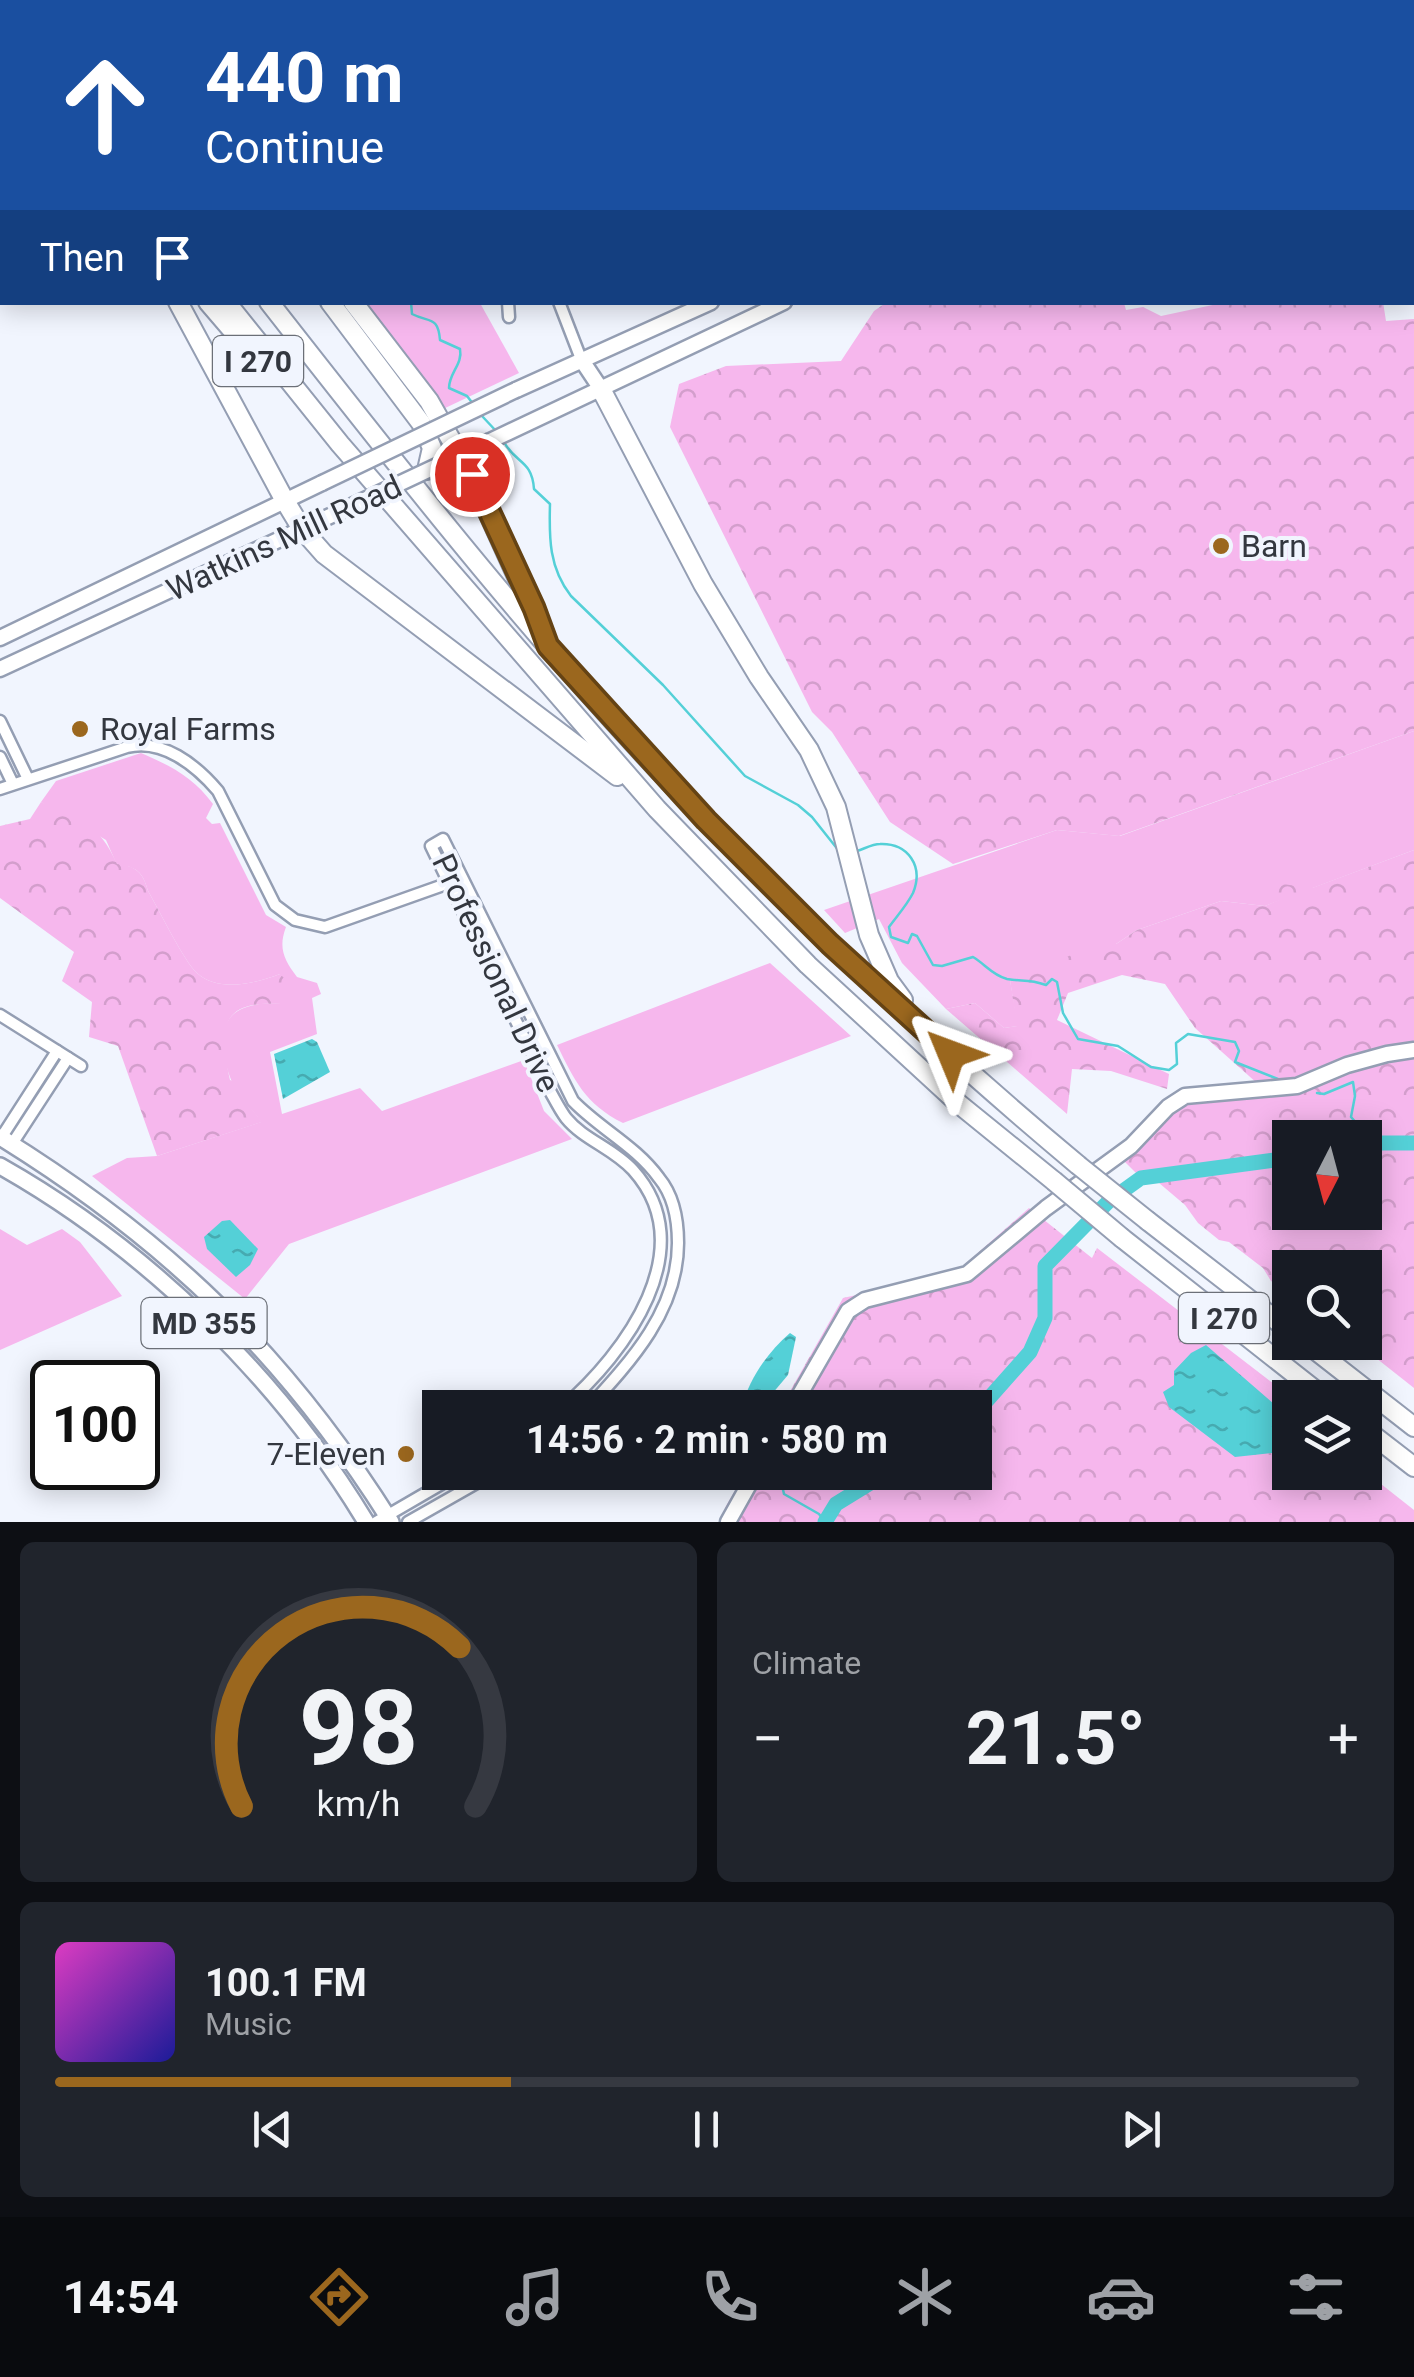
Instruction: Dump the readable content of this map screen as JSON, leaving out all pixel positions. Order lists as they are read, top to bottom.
{
  "streets": {
    "highway": ["I 270"],
    "main road": ["Watkins Mill Road", "MD 355"],
    "street": ["Professional Drive"]
  },
  "places": ["Barn", "Royal Farms", "7-Eleven"],
  "north": "bottom",
  "page": {
    "turn": ["440 m", "Continue"],
    "then": "Then",
    "limit": "100",
    "trip": "14:56 · 2 min · 580 m",
    "tile": "Climate",
    "heat": ["−", "21.5°", "+"],
    "song": ["100.1 FM", "Music"],
    "tabs": "14:54",
    "gauge": ["98", "km/h"]
  }
}
